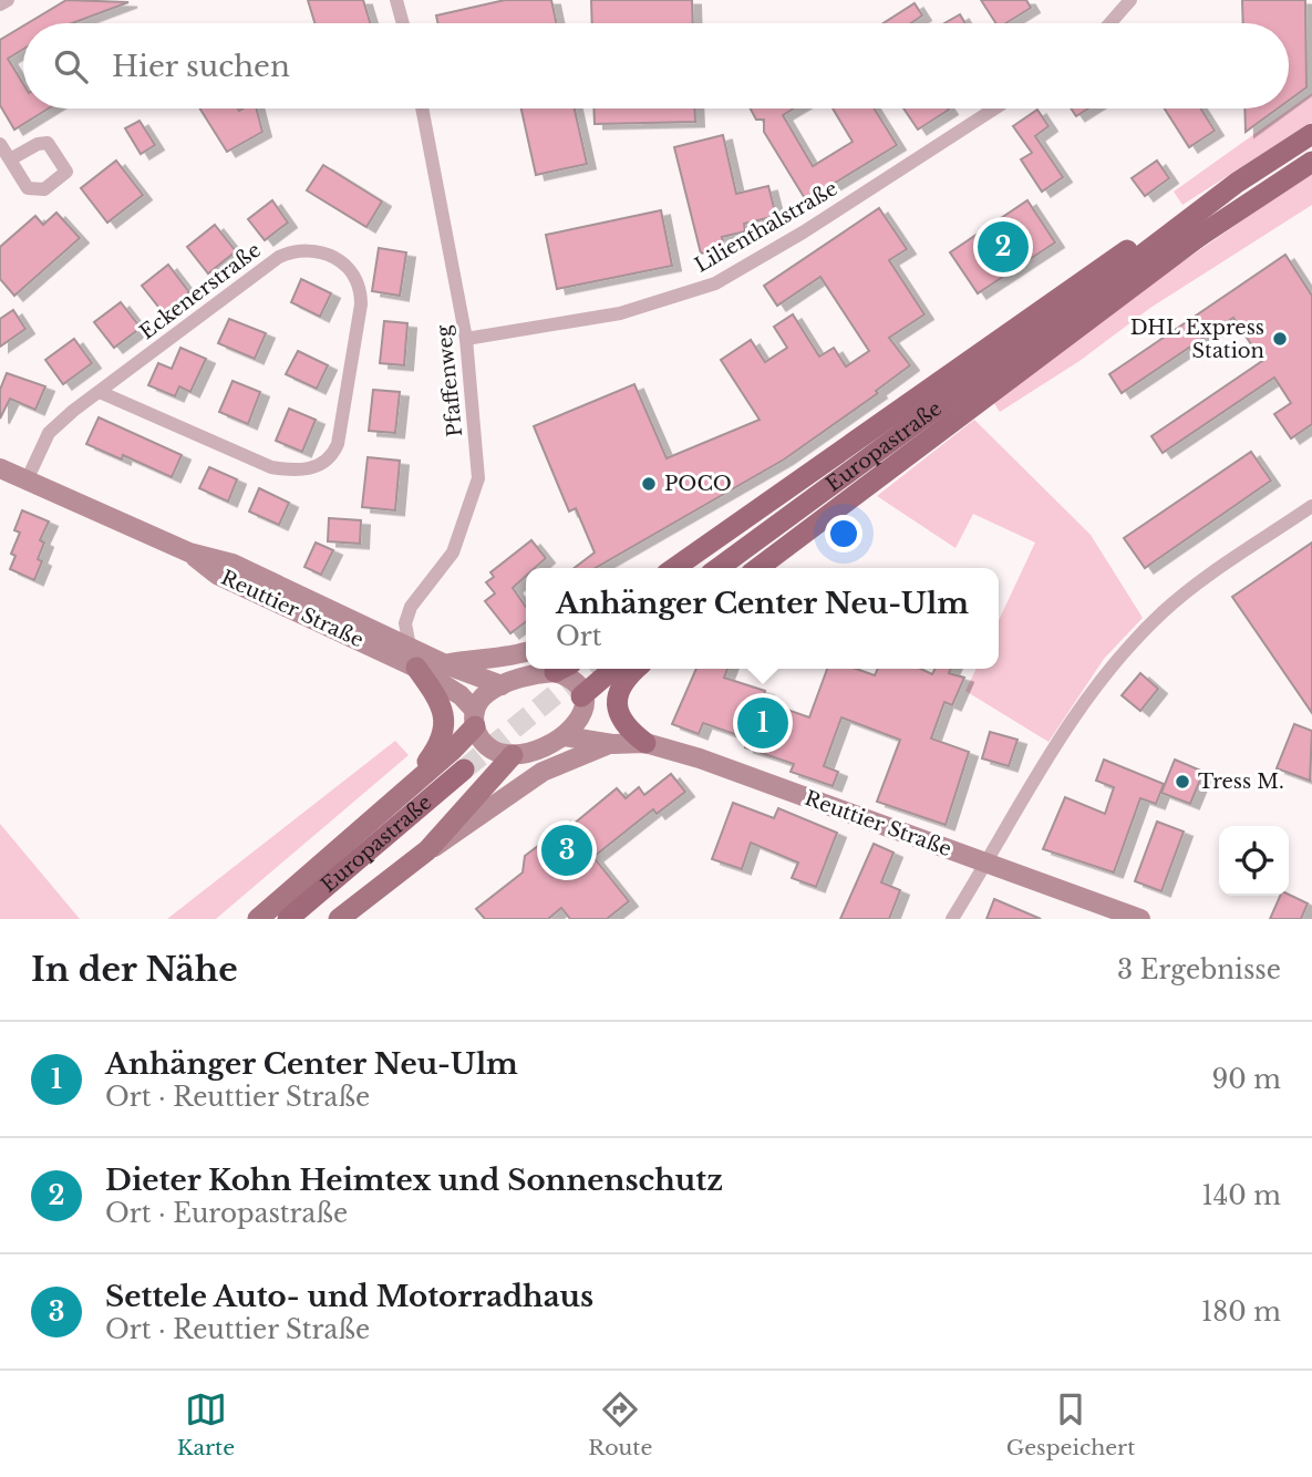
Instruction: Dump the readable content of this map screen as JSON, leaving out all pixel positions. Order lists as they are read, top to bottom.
{
  "streets": {
    "highway": ["Europastraße"],
    "main road": ["Reuttier Straße"],
    "street": ["Lilienthalstraße", "Eckenerstraße", "Pfaffenweg"]
  },
  "crossings": [
    ["Lilienthalstraße", "Pfaffenweg"],
    ["Eckenerstraße", "Reuttier Straße"],
    ["Pfaffenweg", "Reuttier Straße"]
  ],
  "places": ["DHL Express Station", "POCO", "Tress M."],
  "page": {
    "search": "Hier suchen",
    "pins": ["2", "1", "3"],
    "popup": ["Anhänger Center Neu-Ulm", "Ort"],
    "heading": ["In der Nähe", "3 Ergebnisse"],
    "list": [
      {
        "mark": "1",
        "name": "Anhänger Center Neu-Ulm",
        "note": "Ort · Reuttier Straße",
        "value": "90 m"
      },
      {
        "mark": "2",
        "name": "Dieter Kohn Heimtex und Sonnenschutz",
        "note": "Ort · Europastraße",
        "value": "140 m"
      },
      {
        "mark": "3",
        "name": "Settele Auto- und Motorradhaus",
        "note": "Ort · Reuttier Straße",
        "value": "180 m"
      }
    ],
    "nav": ["Karte", "Route", "Gespeichert"]
  }
}
